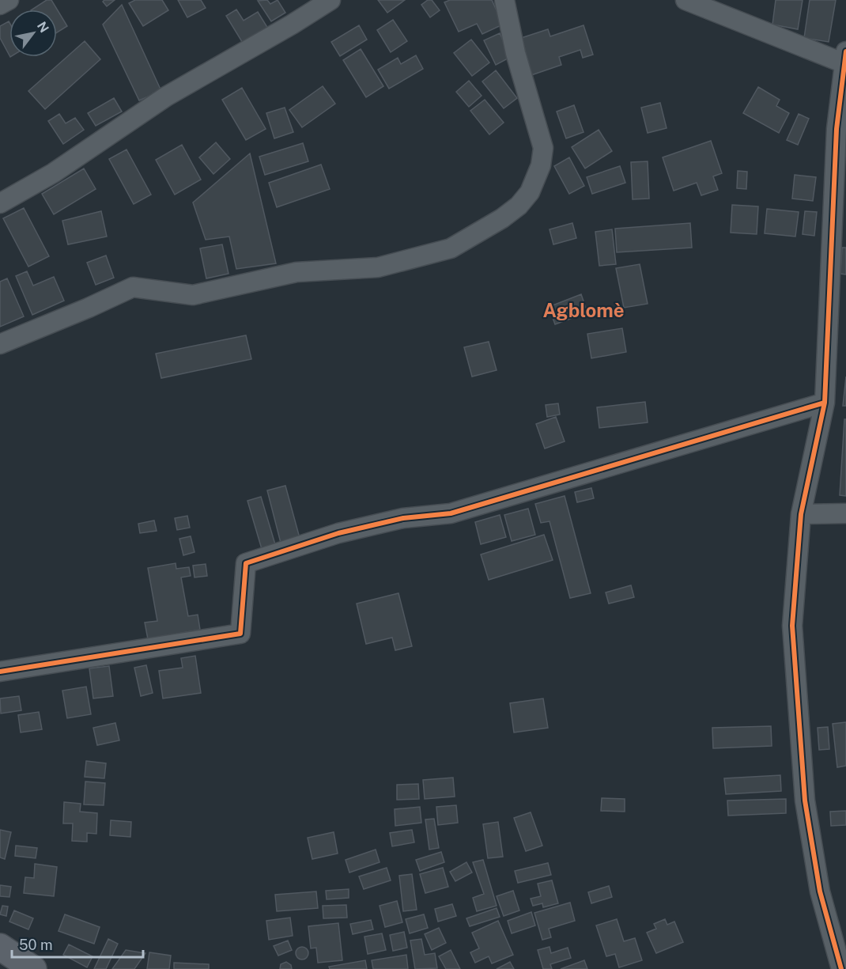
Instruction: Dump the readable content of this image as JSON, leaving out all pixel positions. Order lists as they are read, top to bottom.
{
  "districts": ["Agblomè"],
  "scale_bar": "50 m",
  "north": "top right"
}
